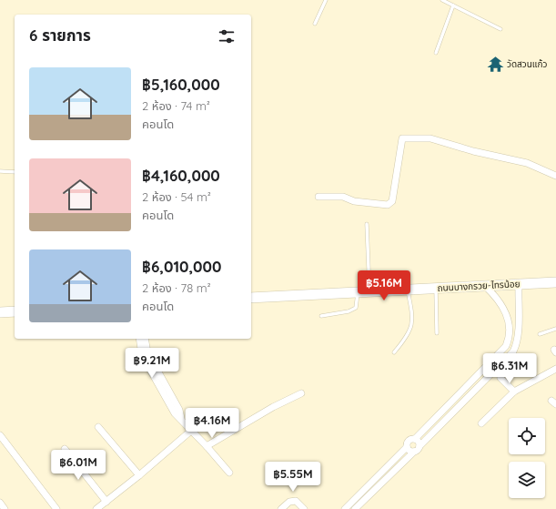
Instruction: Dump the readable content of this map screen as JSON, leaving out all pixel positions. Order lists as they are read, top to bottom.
{
  "streets": {
    "main road": ["ถนนบางกรวย-ไทรน้อย"]
  },
  "places": {
    "temple": ["วัดสวนแก้ว"]
  },
  "page": {
    "heading": "6 รายการ",
    "list": [
      {
        "name": "฿5,160,000",
        "note": "2 ห้อง · 74 m² · คอนโด"
      },
      {
        "name": "฿4,160,000",
        "note": "2 ห้อง · 54 m² · คอนโด"
      },
      {
        "name": "฿6,010,000",
        "note": "2 ห้อง · 78 m² · คอนโด"
      }
    ],
    "price": [
      "฿5.16M",
      "฿9.21M",
      "฿6.31M",
      "฿4.16M",
      "฿6.01M",
      "฿5.55M"
    ]
  }
}
